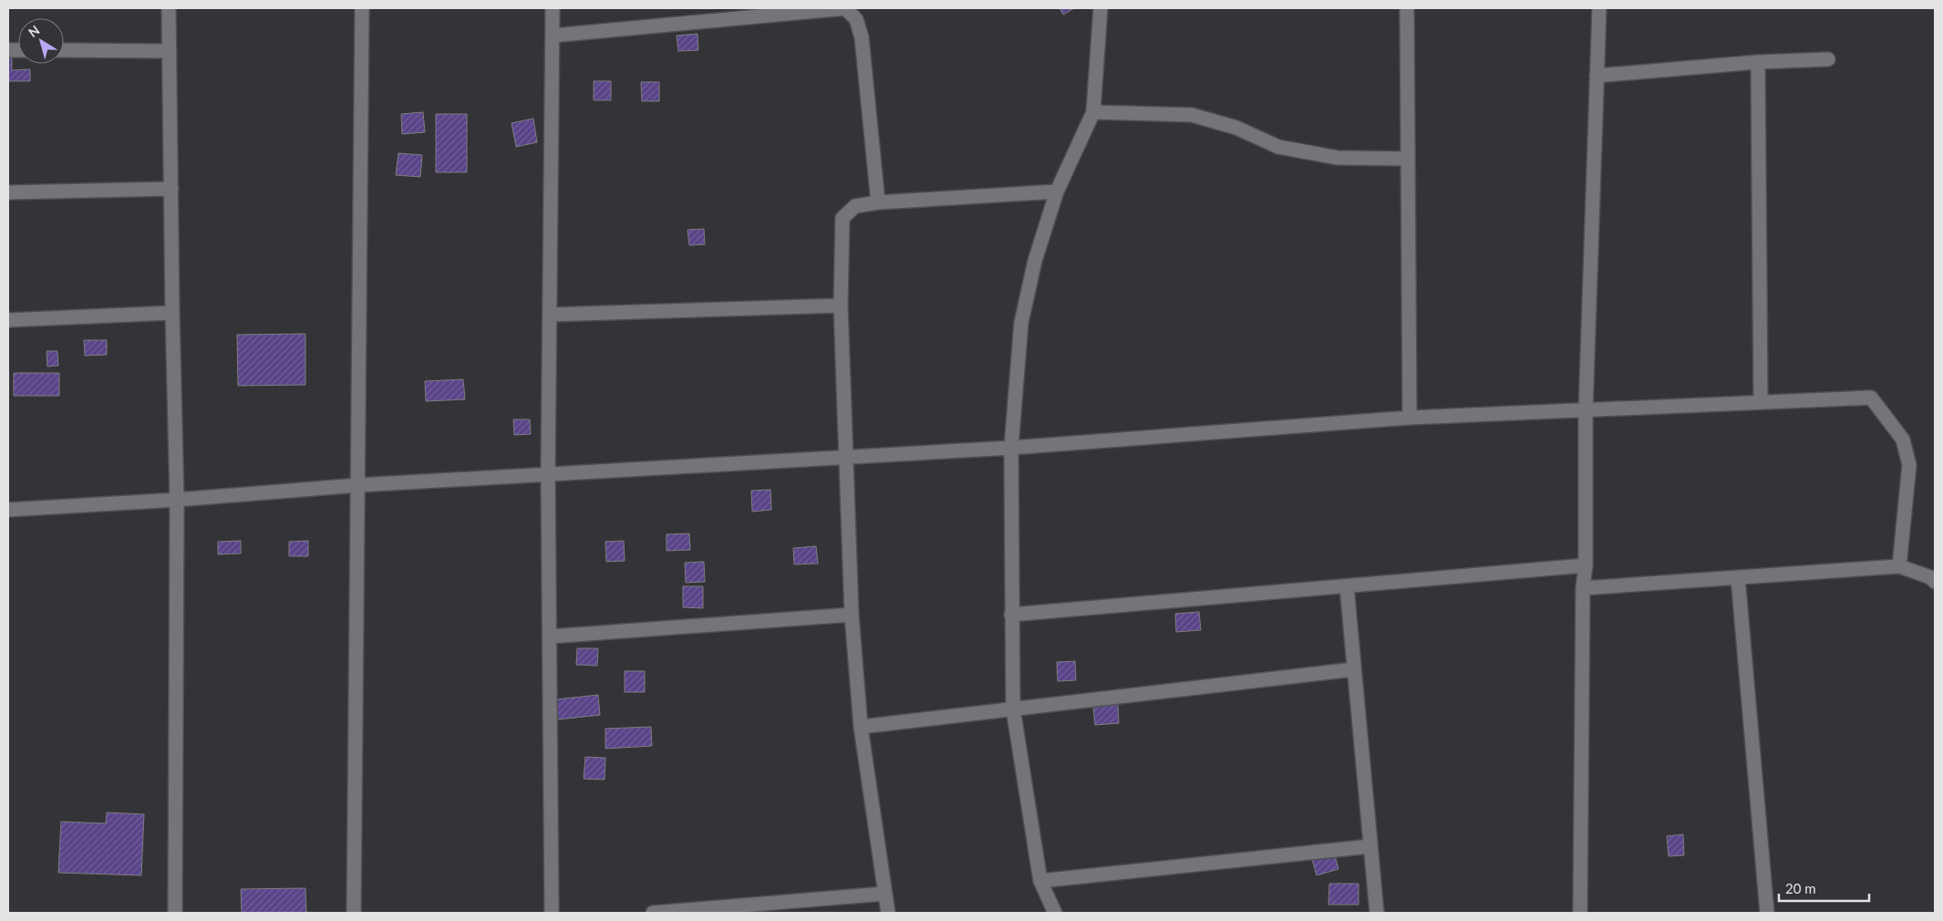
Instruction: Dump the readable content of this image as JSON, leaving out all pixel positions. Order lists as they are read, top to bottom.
{
  "scale_bar": "20 m",
  "north": "top left"
}
